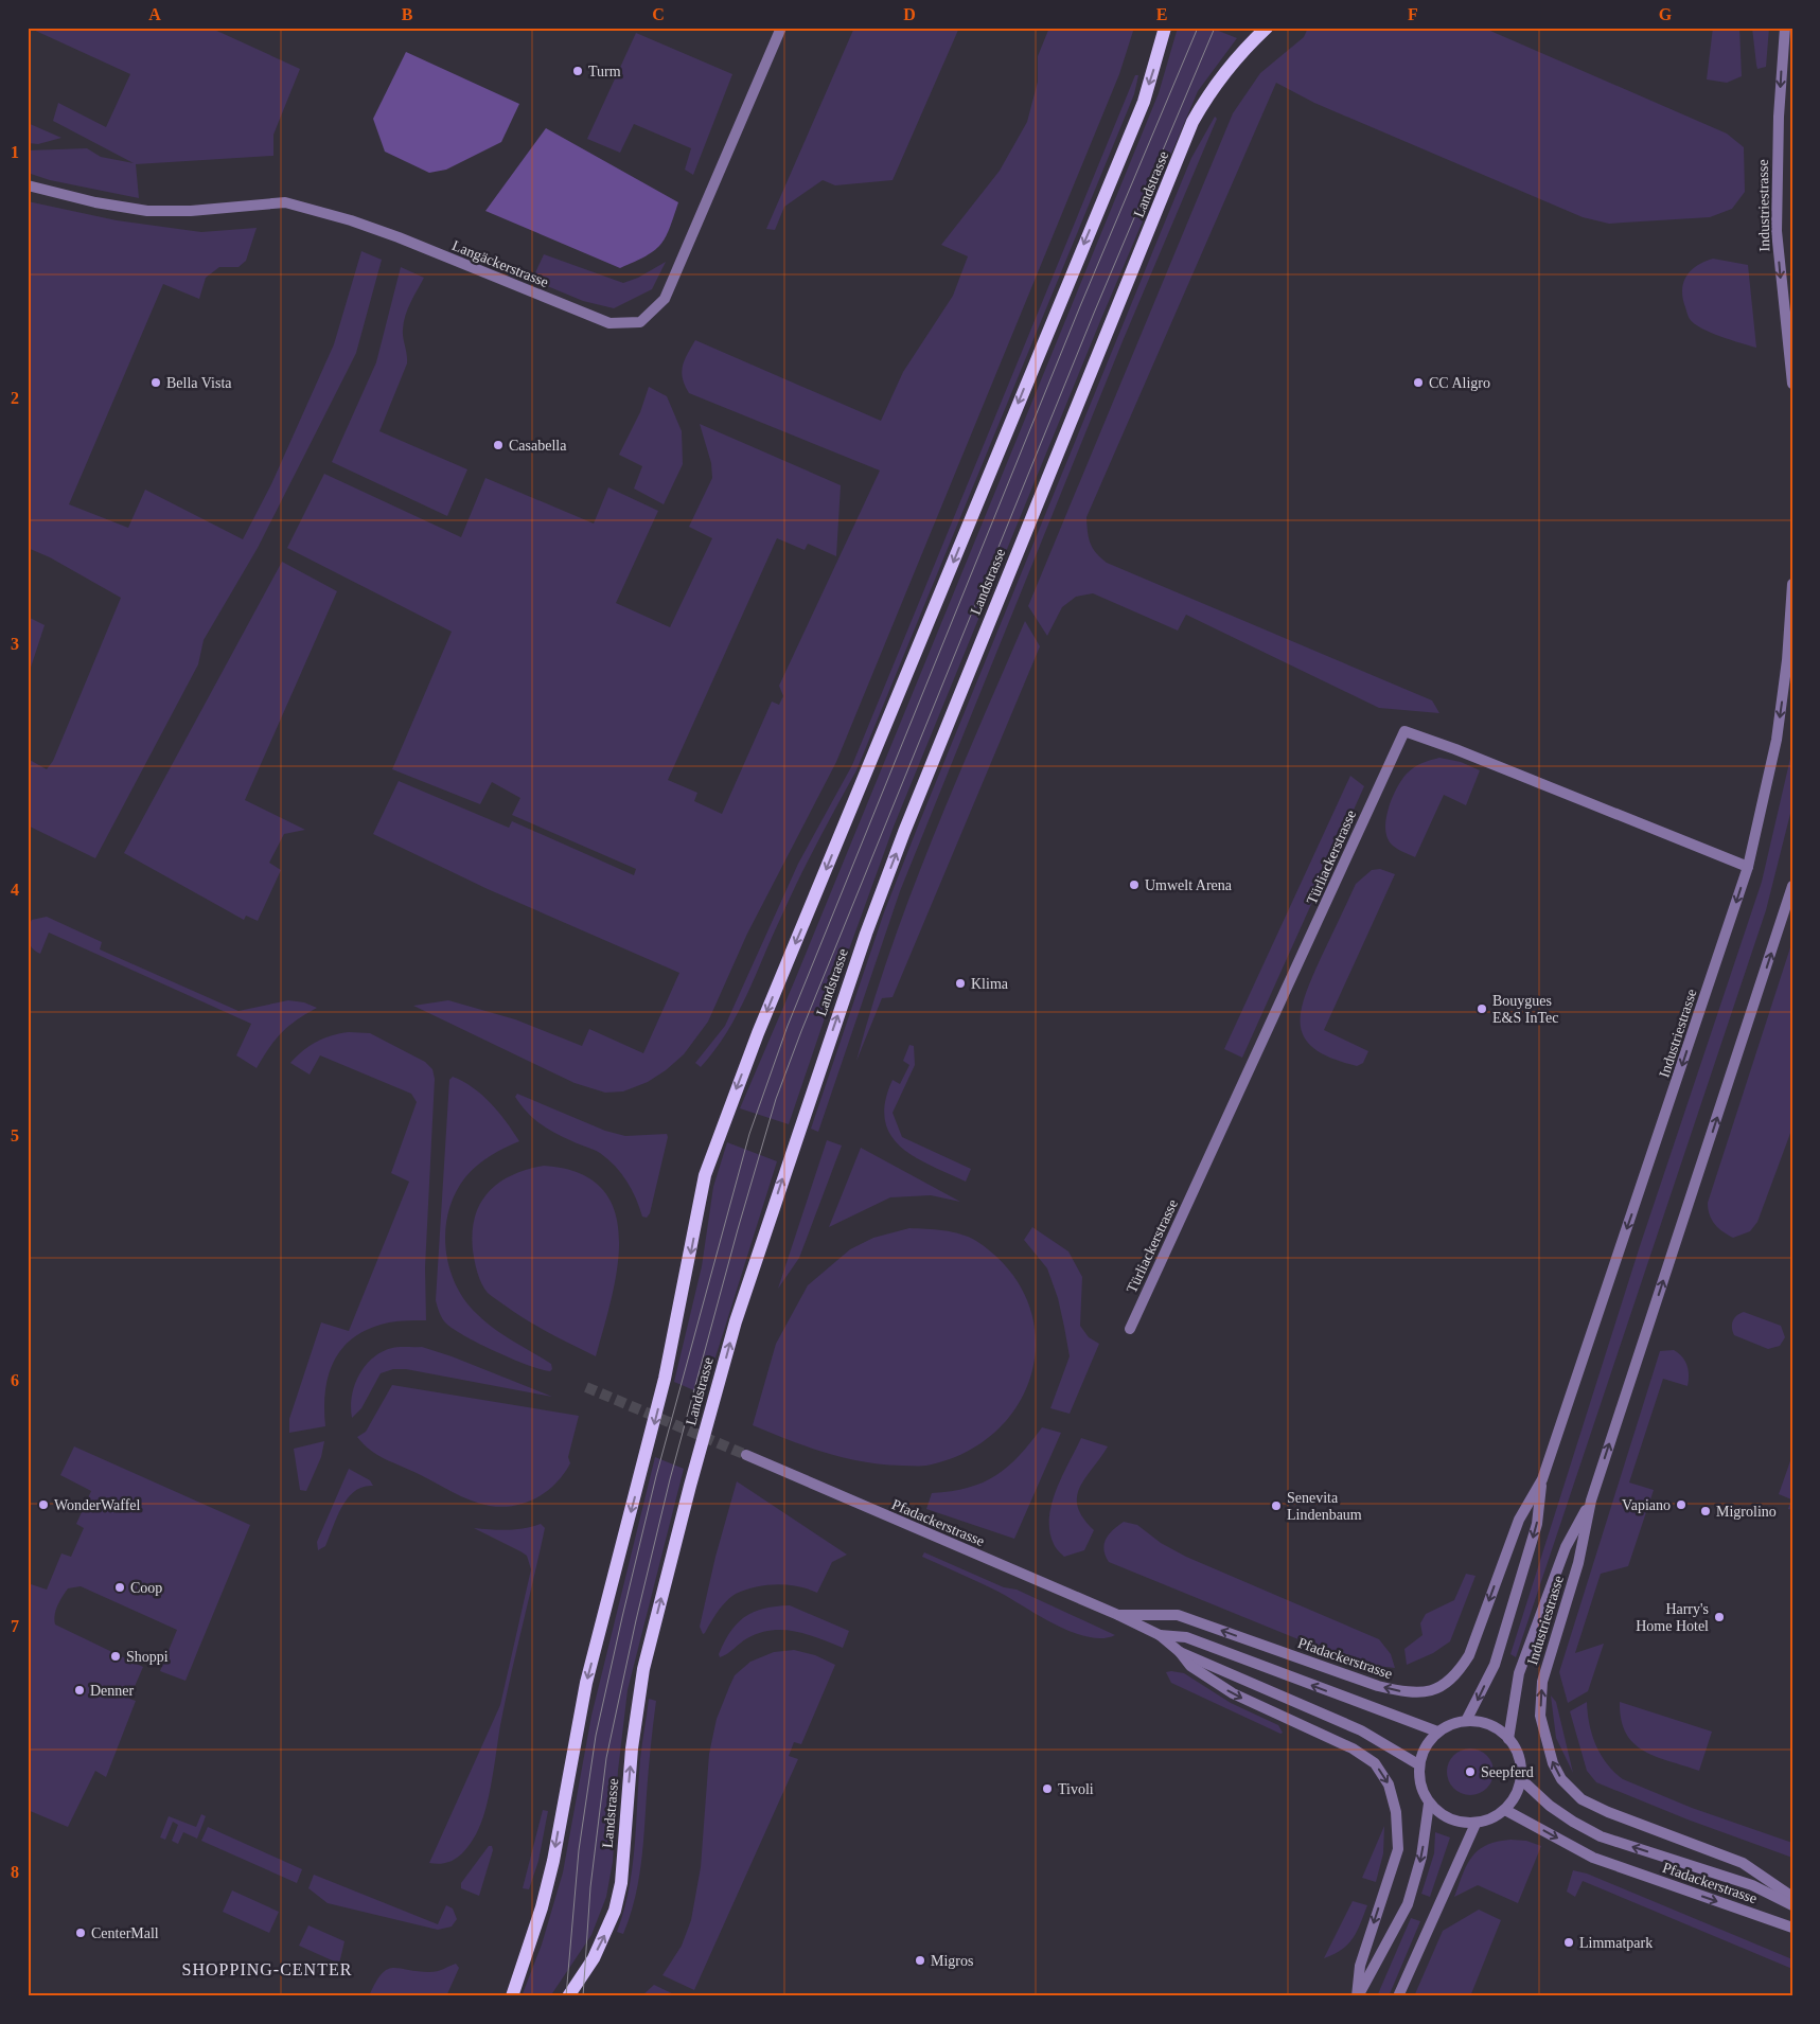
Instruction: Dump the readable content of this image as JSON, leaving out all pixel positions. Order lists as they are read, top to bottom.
{
  "streets": {
    "main road": ["Landstrasse"],
    "street": [
      "Industriestrasse",
      "Langäckerstrasse",
      "Türliackerstrasse",
      "Pfadackerstrasse"
    ]
  },
  "crossings": [
    ["Industriestrasse", "Türliackerstrasse"],
    ["Industriestrasse", "Pfadackerstrasse"]
  ],
  "districts": ["SHOPPING-CENTER"],
  "places": [
    "Turm",
    "Bella Vista",
    "CC Aligro",
    "Casabella",
    "Umwelt Arena",
    "Klima",
    "Bouygues E&S InTec",
    "WonderWaffel",
    "Vapiano",
    "Senevita Lindenbaum",
    "Migrolino",
    "Coop",
    "Harry's Home Hotel",
    "Shoppi",
    "Denner",
    "Seepferd",
    "Tivoli",
    "CenterMall",
    "Limmatpark",
    "Migros"
  ],
  "grid": {
    "columns": [
      "A",
      "B",
      "C",
      "D",
      "E",
      "F",
      "G"
    ],
    "rows": [
      "1",
      "2",
      "3",
      "4",
      "5",
      "6",
      "7",
      "8"
    ]
  }
}
